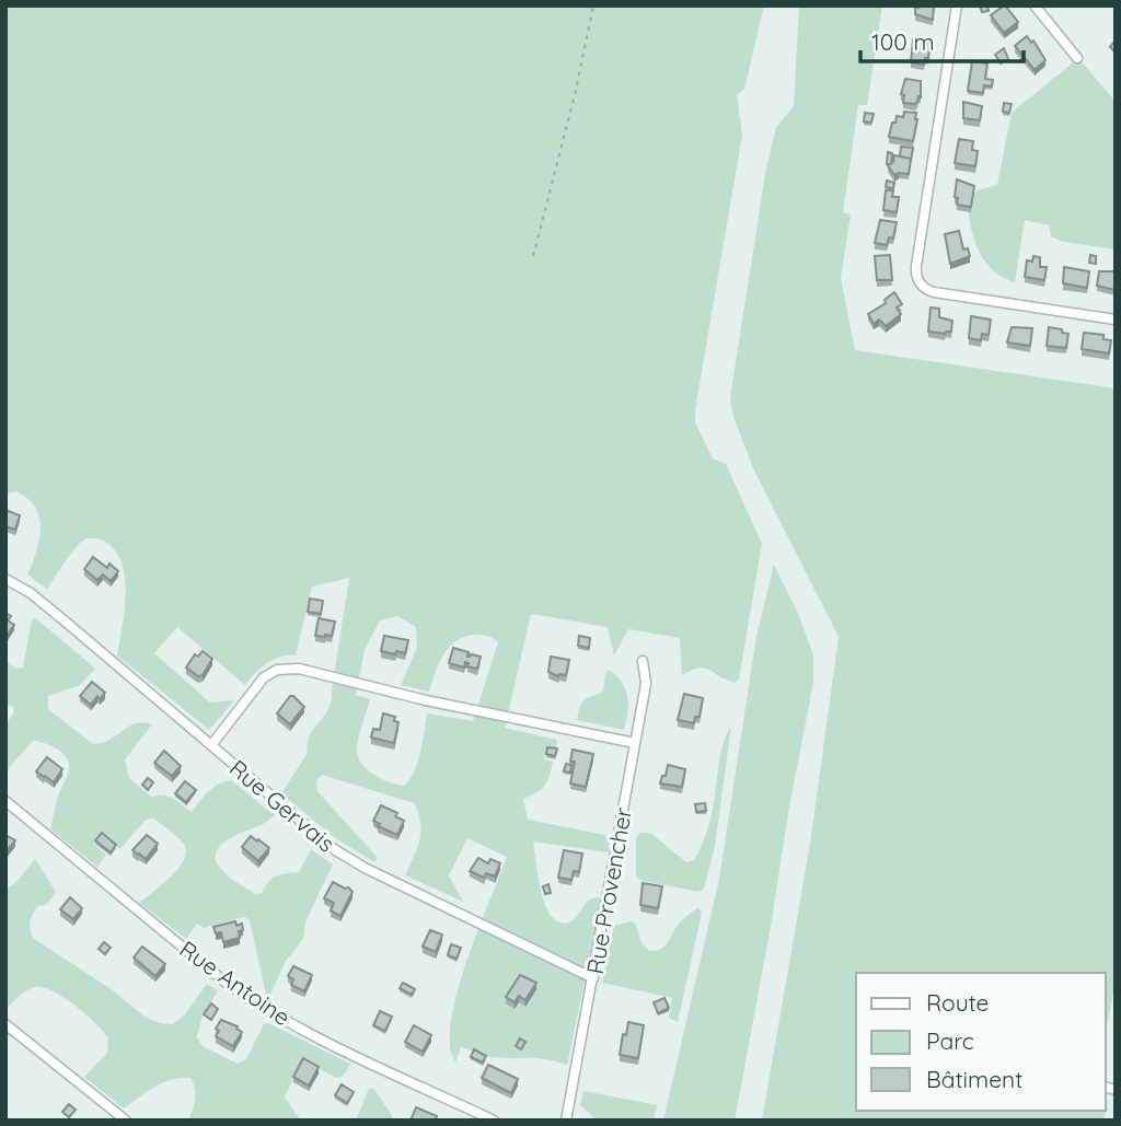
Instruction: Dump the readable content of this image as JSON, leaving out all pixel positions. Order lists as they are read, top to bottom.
{
  "streets": {
    "street": ["Rue Gervais", "Rue Provencher", "Rue Antoine"]
  },
  "crossings": [
    ["Rue Gervais", "Rue Provencher"]
  ],
  "legend": ["Route", "Parc", "Bâtiment"],
  "scale_bar": "100 m"
}
